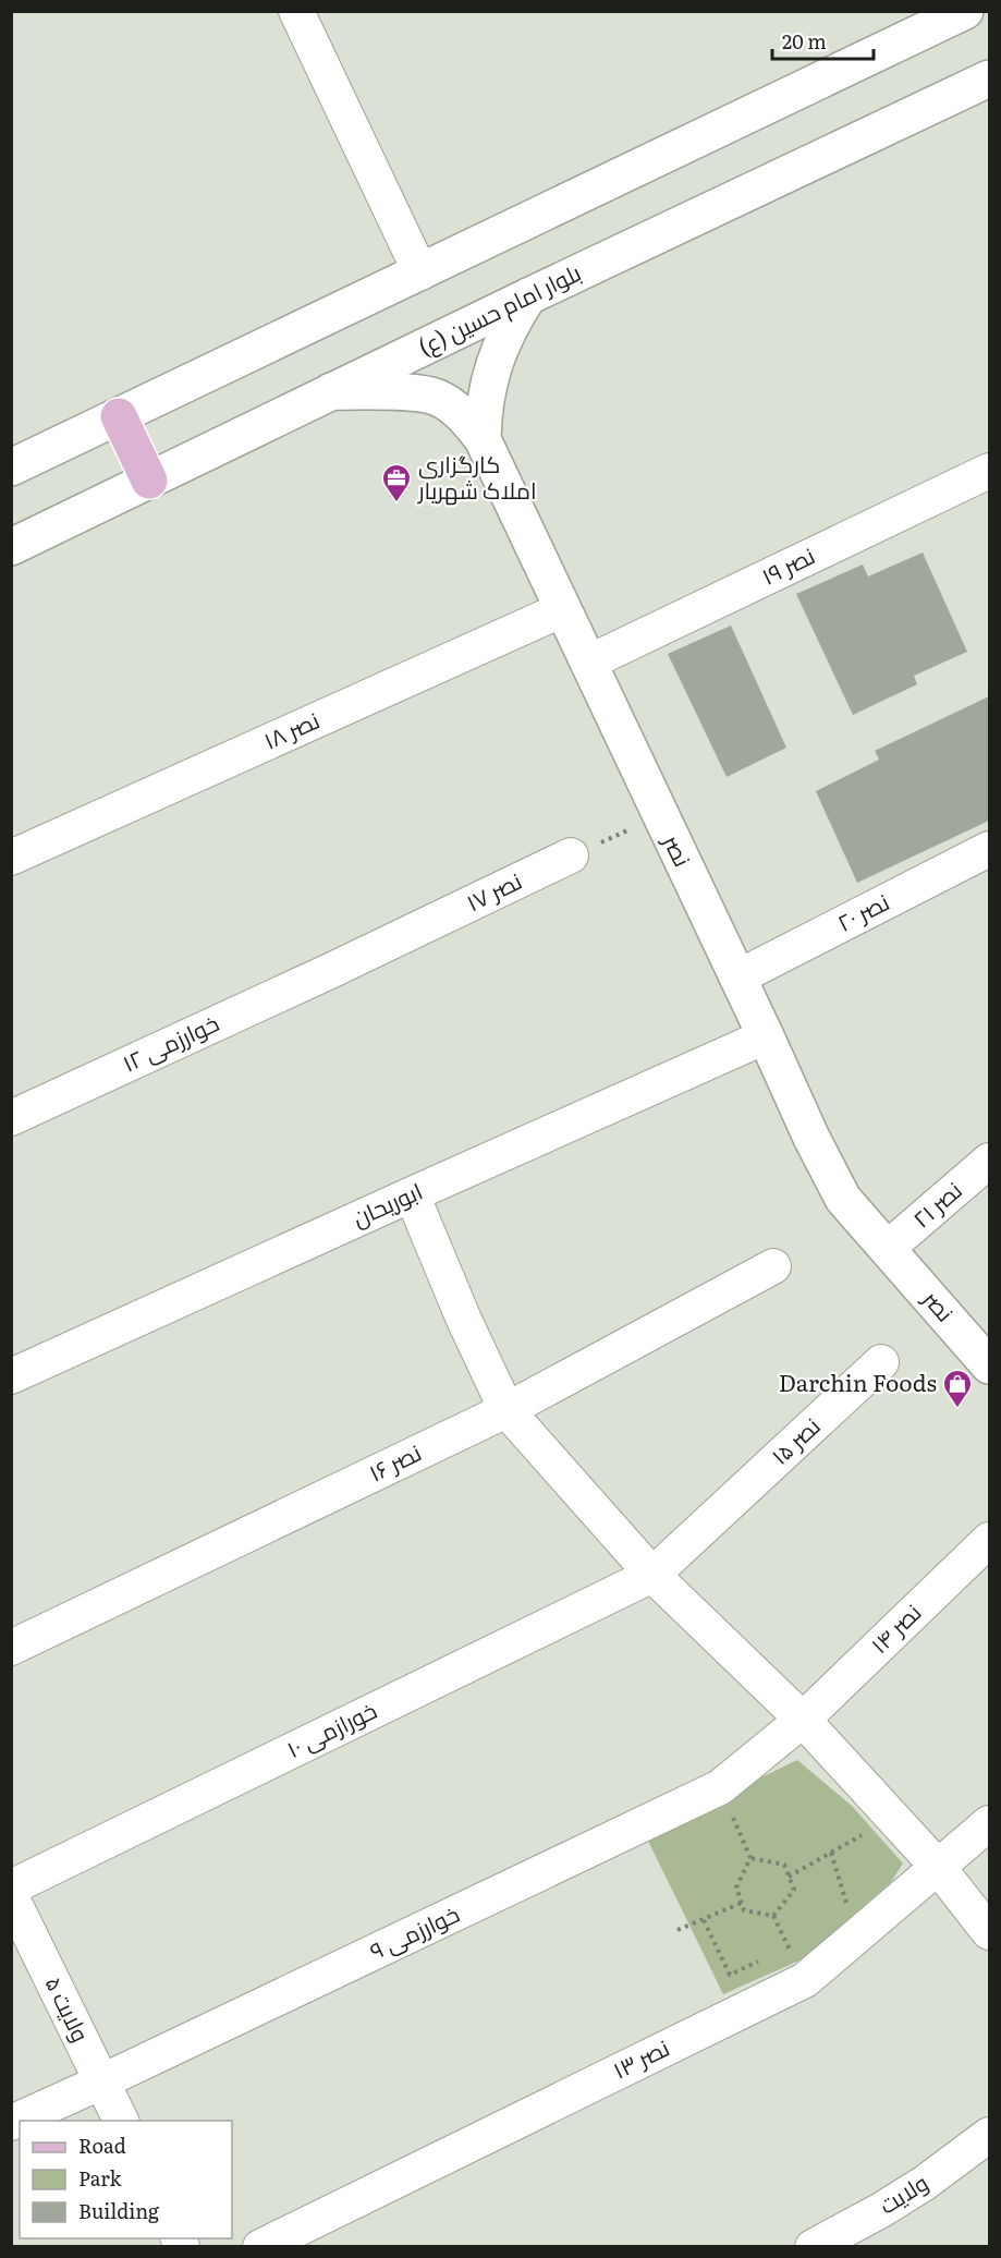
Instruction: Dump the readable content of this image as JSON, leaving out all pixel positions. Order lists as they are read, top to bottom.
{
  "streets": {
    "main road": ["بلوار امام حسین (ع)", "نصر"],
    "street": [
      "نصر ۱۹",
      "نصر ۱۸",
      "نصر ۱۷",
      "نصر ۲۰",
      "خوارزمی ۱۲",
      "ابوریحان",
      "نصر ۲۱",
      "نصر ۱۵",
      "نصر ۱۶",
      "نصر ۱۴",
      "خورازمی ۱۰",
      "خوارزمی ۹",
      "ولایت ۵",
      "نصر ۱۳",
      "ولایت"
    ]
  },
  "crossings": [
    ["بلوار امام حسین (ع)", "نصر"],
    ["نصر ۱۹", "نصر"],
    ["نصر ۱۸", "نصر"],
    ["نصر", "نصر ۲۰"],
    ["نصر", "ابوریحان"],
    ["نصر", "نصر ۲۱"],
    ["نصر ۱۷", "خوارزمی ۱۲"],
    ["نصر ۱۵", "خورازمی ۱۰"],
    ["نصر ۱۴", "خوارزمی ۹"],
    ["خوارزمی ۹", "ولایت ۵"]
  ],
  "places": {
    "office": ["کارگزاری املاک شهریار"],
    "shop": ["Darchin Foods"]
  },
  "legend": ["Road", "Park", "Building"],
  "scale_bar": "20 m"
}
